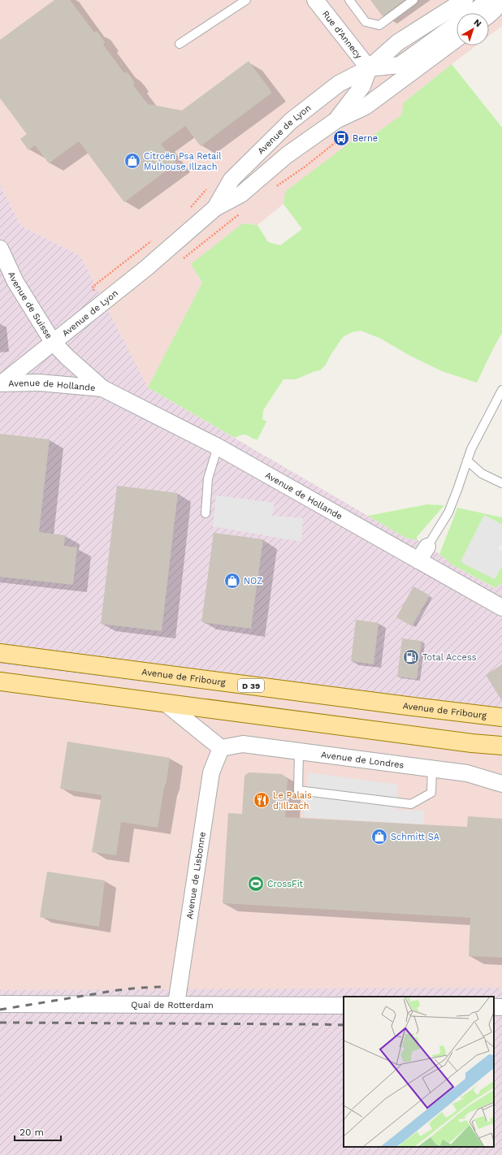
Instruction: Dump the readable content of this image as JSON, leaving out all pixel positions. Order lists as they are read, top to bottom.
{
  "streets": {
    "main road": ["Avenue de Fribourg", "D 39"],
    "street": [
      "Rue d'Annecy",
      "Avenue de Lyon",
      "Avenue de Suisse",
      "Avenue de Hollande",
      "Avenue de Londres",
      "Avenue de Lisbonne",
      "Quai de Rotterdam"
    ]
  },
  "crossings": [
    ["Rue d'Annecy", "Avenue de Lyon"],
    ["Avenue de Lyon", "Avenue de Suisse"],
    ["Avenue de Lyon", "Avenue de Hollande"],
    ["Avenue de Suisse", "Avenue de Hollande"],
    ["Avenue de Londres", "Avenue de Lisbonne"],
    ["Avenue de Lisbonne", "Quai de Rotterdam"]
  ],
  "places": {
    "bus stop": ["Berne"],
    "shop": ["Citroën Psa Retail Mulhouse Illzach", "NOZ", "Schmitt SA"],
    "fuel station": ["Total Access"],
    "restaurant": ["Le Palais d'Illzach"],
    "sports": ["CrossFit"]
  },
  "scale_bar": "20 m",
  "north": "top right"
}
